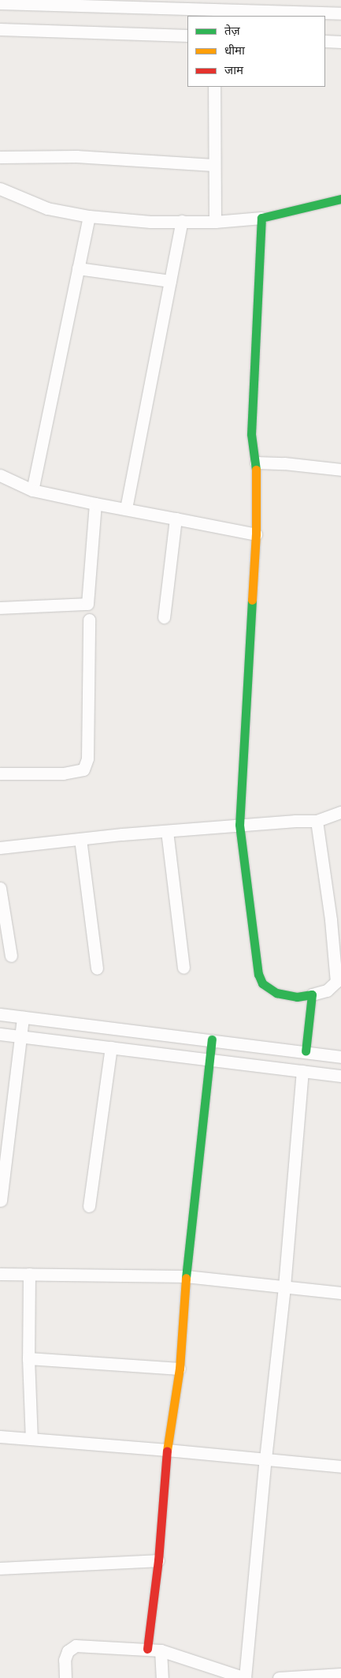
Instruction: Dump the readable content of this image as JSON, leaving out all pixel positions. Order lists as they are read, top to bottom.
{
  "legend": ["तेज़", "धीमा", "जाम"]
}
